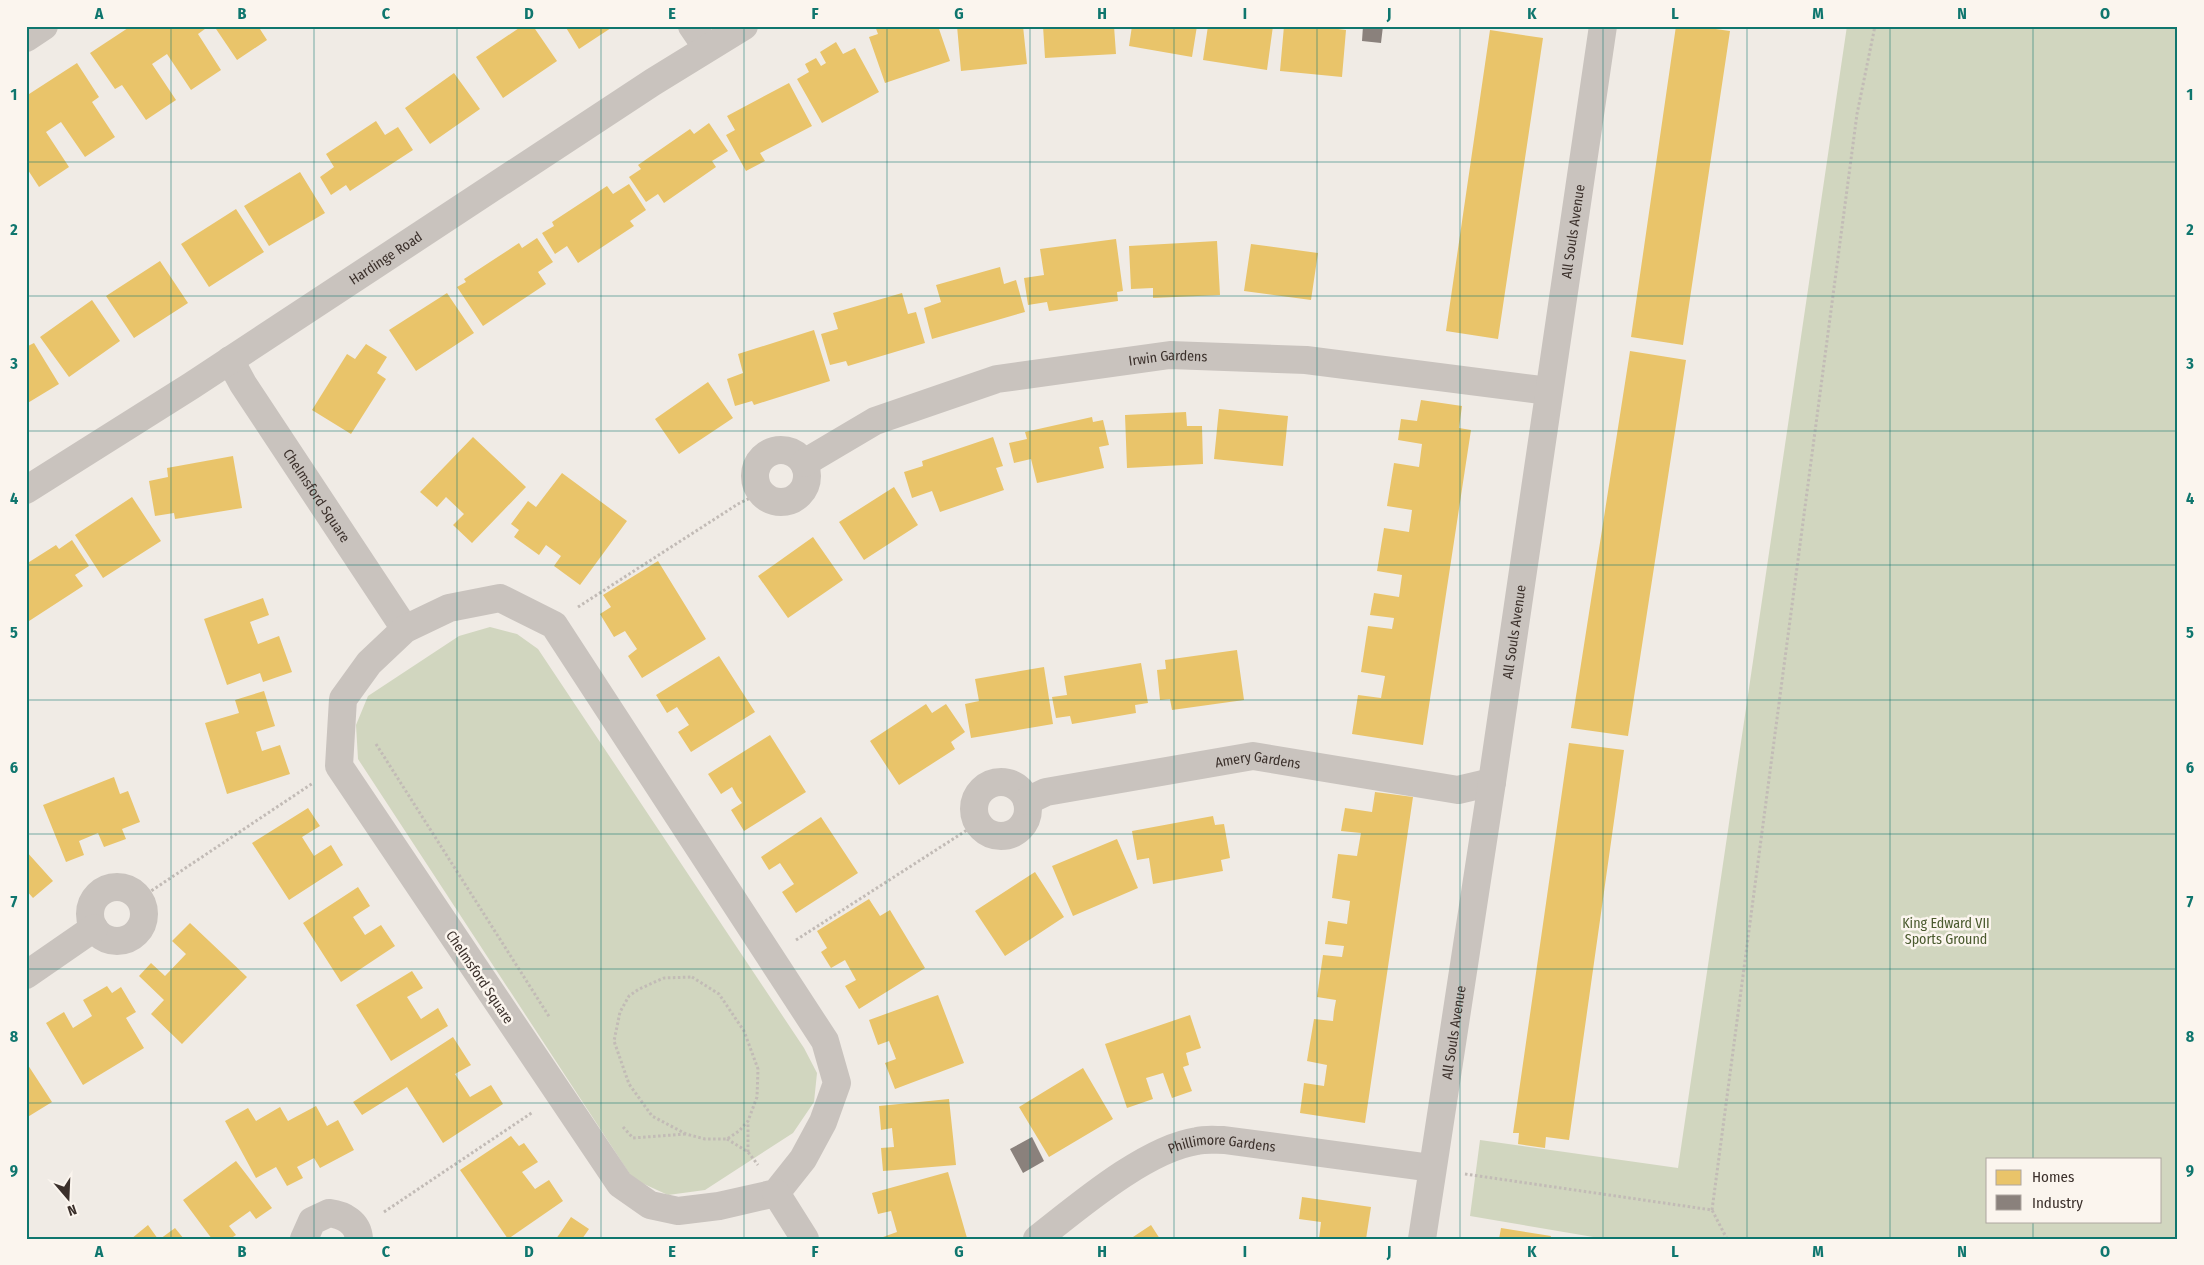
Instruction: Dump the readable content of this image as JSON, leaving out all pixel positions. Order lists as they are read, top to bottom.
{
  "streets": {
    "street": [
      "All Souls Avenue",
      "Hardinge Road",
      "Irwin Gardens",
      "Chelmsford Square",
      "Amery Gardens",
      "Phillimore Gardens"
    ]
  },
  "crossings": [
    ["All Souls Avenue", "Irwin Gardens"],
    ["All Souls Avenue", "Amery Gardens"],
    ["All Souls Avenue", "Phillimore Gardens"],
    ["Hardinge Road", "Chelmsford Square"]
  ],
  "parks": ["King Edward VII Sports Ground"],
  "legend": ["Homes", "Industry"],
  "north": "bottom",
  "grid": {
    "columns": [
      "A",
      "B",
      "C",
      "D",
      "E",
      "F",
      "G",
      "H",
      "I",
      "J",
      "K",
      "L",
      "M",
      "N",
      "O"
    ],
    "rows": [
      "1",
      "2",
      "3",
      "4",
      "5",
      "6",
      "7",
      "8",
      "9"
    ]
  }
}
